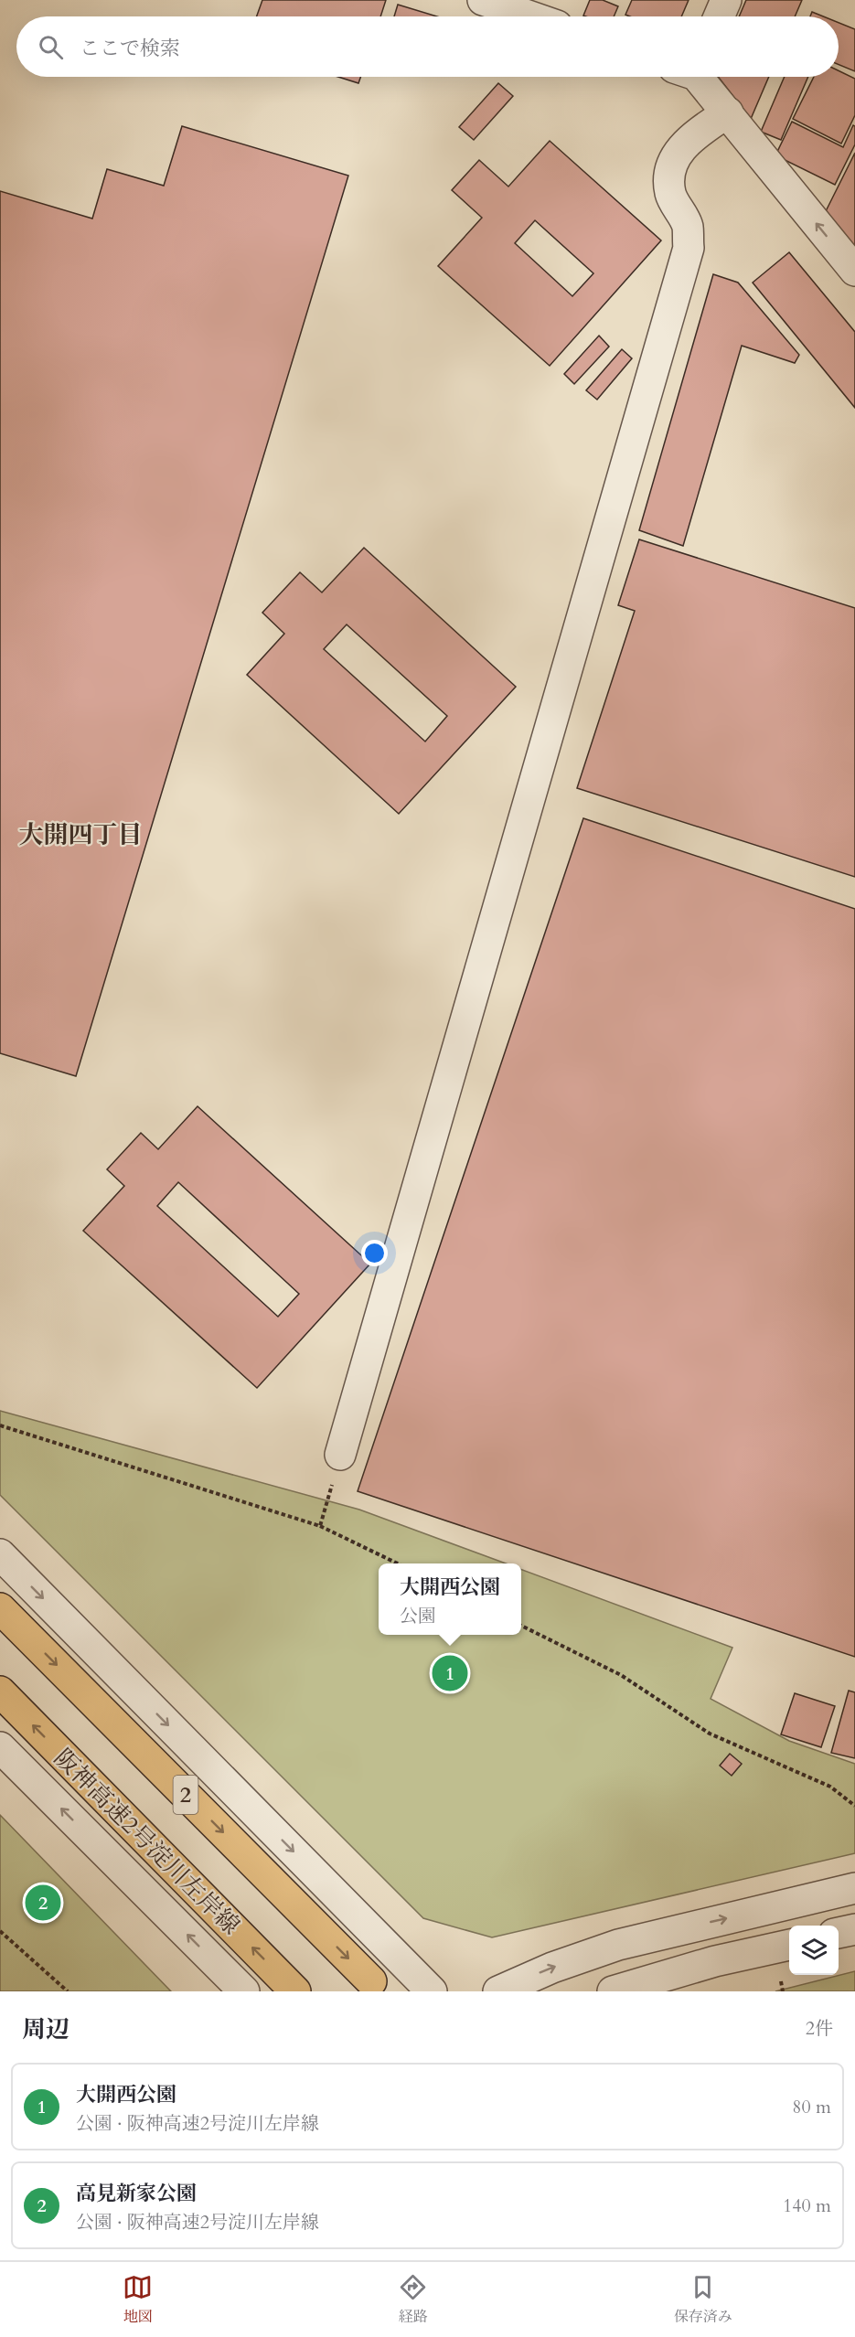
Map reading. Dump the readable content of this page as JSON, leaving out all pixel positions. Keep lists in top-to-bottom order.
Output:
{
  "streets": {
    "highway": ["2", "阪神高速2号淀川左岸線"]
  },
  "districts": ["大開四丁目"],
  "page": {
    "search": "ここで検索",
    "popup": ["大開西公園", "公園"],
    "pins": ["1", "2"],
    "heading": ["周辺", "2件"],
    "list": [
      {
        "mark": "1",
        "name": "大開西公園",
        "note": "公園 · 阪神高速2号淀川左岸線",
        "value": "80 m"
      },
      {
        "mark": "2",
        "name": "高見新家公園",
        "note": "公園 · 阪神高速2号淀川左岸線",
        "value": "140 m"
      }
    ],
    "nav": ["地図", "経路", "保存済み"]
  }
}
